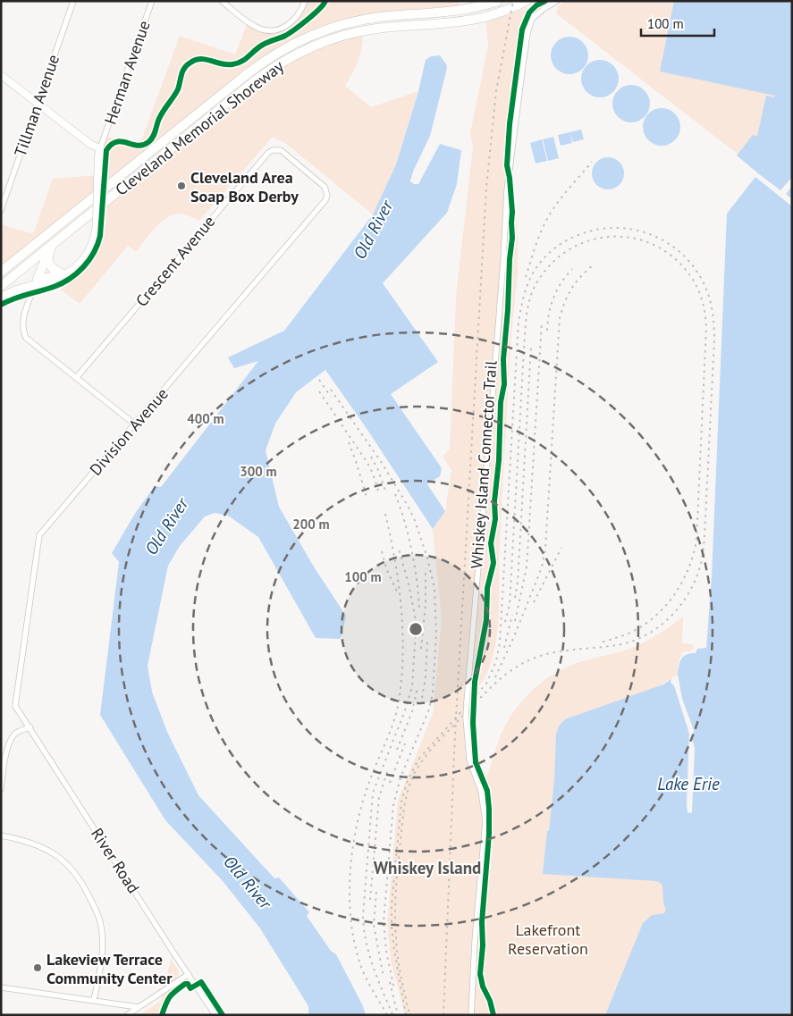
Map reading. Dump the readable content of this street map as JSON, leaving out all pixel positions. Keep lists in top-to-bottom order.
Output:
{
  "streets": {
    "highway": ["Cleveland Memorial Shoreway"],
    "street": [
      "Herman Avenue",
      "Tillman Avenue",
      "Crescent Avenue",
      "Division Avenue",
      "River Road"
    ],
    "cycle path": ["Whiskey Island Connector Trail"]
  },
  "crossings": [
    ["Crescent Avenue", "Division Avenue"],
    ["Division Avenue", "River Road"]
  ],
  "districts": ["Whiskey Island"],
  "water": ["Old River", "Lake Erie"],
  "parks": ["Lakefront Reservation"],
  "places": ["Cleveland Area Soap Box Derby", "Lakeview Terrace Community Center"],
  "scale_bar": "100 m",
  "rings": [
    "400 m",
    "300 m",
    "200 m",
    "100 m"
  ]
}
